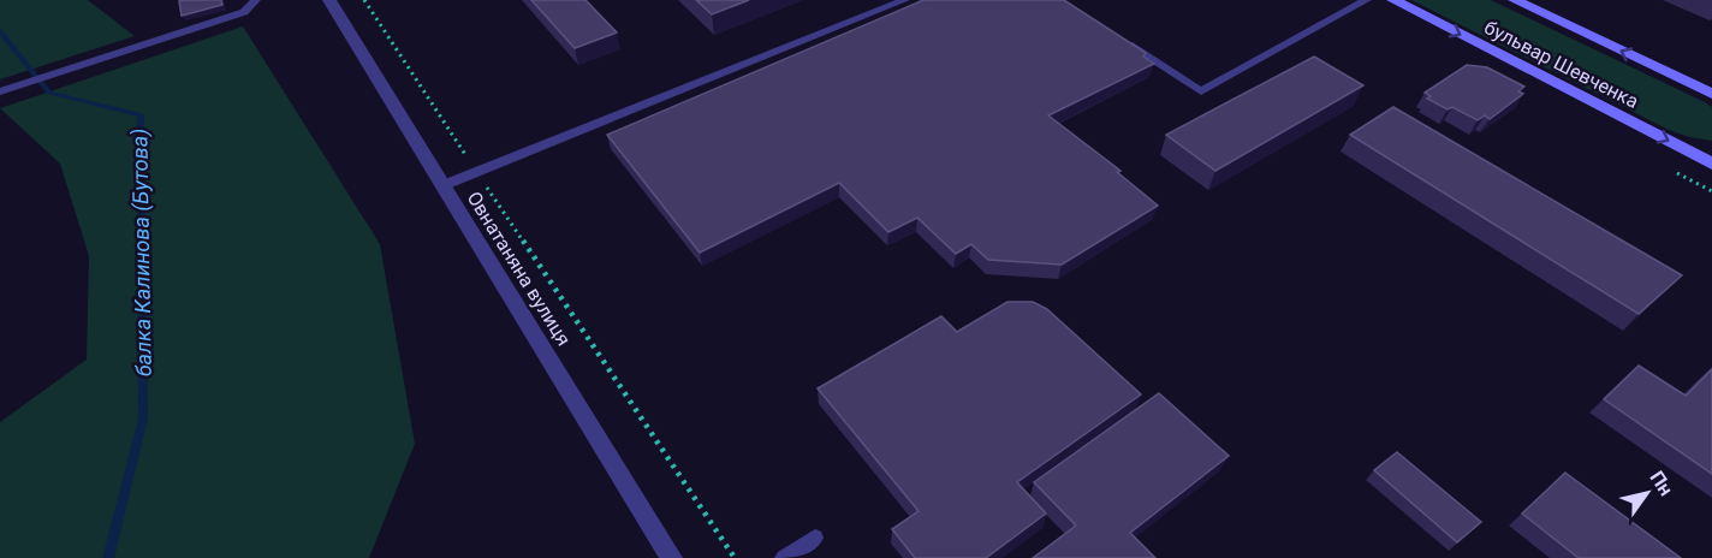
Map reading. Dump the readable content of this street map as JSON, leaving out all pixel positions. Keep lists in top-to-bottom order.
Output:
{
  "streets": {
    "main road": ["бульвар Шевченка"],
    "street": ["Овнатаняна вулиця"]
  },
  "water": ["балка Калинова (Бутова)"],
  "north": "top right"
}
